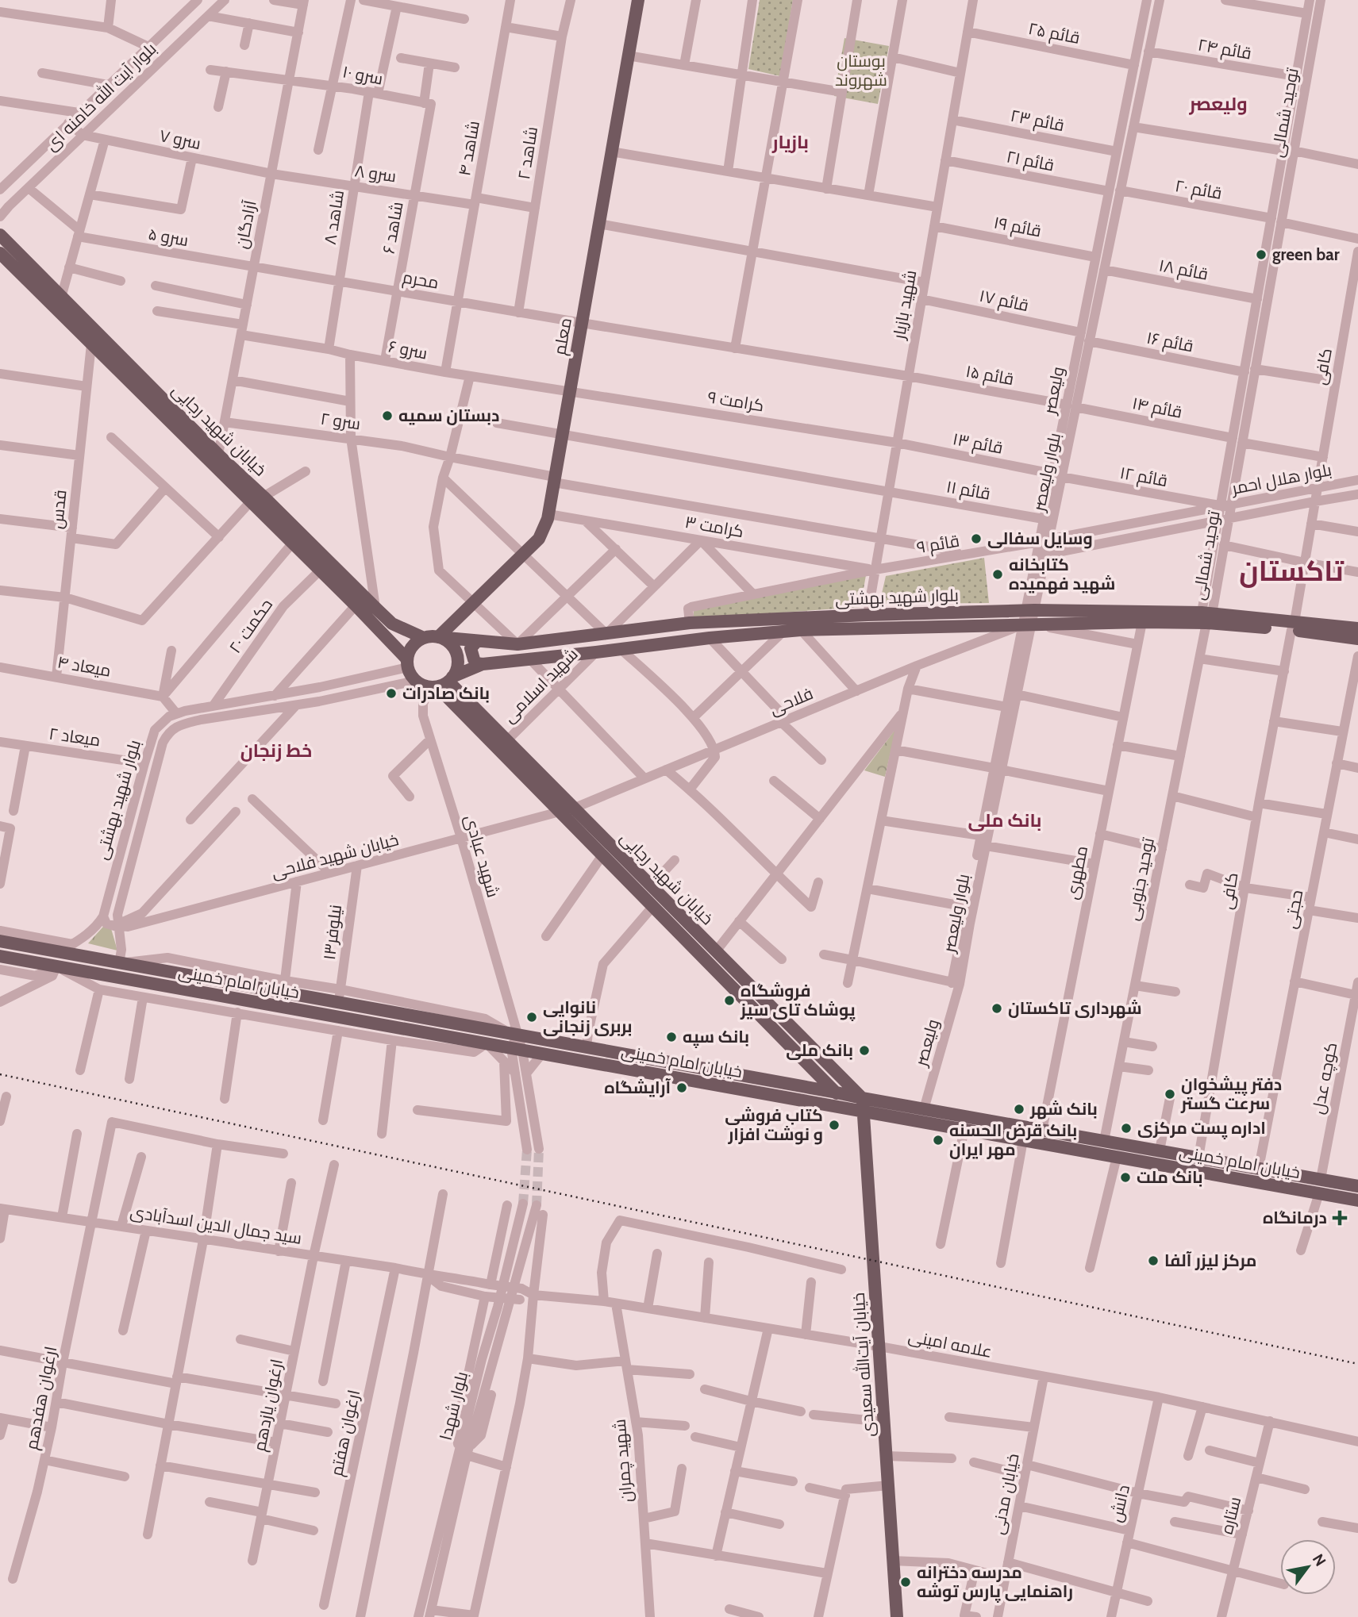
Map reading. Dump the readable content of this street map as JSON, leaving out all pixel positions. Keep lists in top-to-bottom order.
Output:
{
  "streets": {
    "main road": [
      "معلم",
      "خیابان شهید رجایی",
      "بلوار شهید بهشتی",
      "خیابان امام خمینی",
      "خیابان آیت‌الله سعیدی"
    ],
    "street": [
      "قائم ۲۵",
      "قائم ۲۴",
      "سرو ۱۰",
      "بلوار آیت الله خامنه ای",
      "توحید شمالی",
      "قائم ۲۳",
      "سرو ۷",
      "شاهد ۴",
      "شاهد ۲",
      "قائم ۲۱",
      "سرو ۸",
      "قائم ۲۰",
      "شاهد ۸",
      "آزادگان",
      "قائم ۱۹",
      "شاهد ۶",
      "سرو ۵",
      "قائم ۱۸",
      "محرم",
      "قائم ۱۷",
      "شهید بازیار",
      "قائم ۱۶",
      "سرو ۶",
      "کافی",
      "قائم ۱۵",
      "ولیعصر",
      "کرامت ۹",
      "قائم ۱۴",
      "سرو ۲",
      "قائم ۱۳",
      "بلوار ولیعصر",
      "قائم ۱۲",
      "بلوار هلال احمر",
      "قائم ۱۱",
      "قدس",
      "کرامت ۳",
      "قائم ۹",
      "حکمت ۲۰",
      "میعاد ۴",
      "شهید اسلامی",
      "فلاحی",
      "میعاد ۲",
      "خیابان شهید فلاحی",
      "شهید عبادی",
      "مطهری",
      "توحید جنوبی",
      "حجتی",
      "نیلوفر۱۳",
      "کوچه عدل",
      "سید جمال الدین اسدآبادی",
      "علامه امینی",
      "ارغوان هفدهم",
      "ارغوان یازدهم",
      "بلوار شهدا",
      "ارغوان هفتم",
      "شهید چمران",
      "خیابان مدنی",
      "دانش",
      "ستاره"
    ]
  },
  "crossings": [
    ["قائم ۲۵", "شهید بازیار"],
    ["قائم ۲۵", "ولیعصر"],
    ["قائم ۲۴", "توحید شمالی"],
    ["سرو ۱۰", "شاهد ۸"],
    ["سرو ۱۰", "آزادگان"],
    ["سرو ۱۰", "شاهد ۶"],
    ["بلوار آیت الله خامنه ای", "سرو ۷"],
    ["توحید شمالی", "قائم ۲۰"],
    ["توحید شمالی", "قائم ۱۸"],
    ["توحید شمالی", "قائم ۱۶"],
    ["توحید شمالی", "قائم ۱۴"],
    ["توحید شمالی", "قائم ۱۲"],
    ["توحید شمالی", "بلوار هلال احمر"],
    ["توحید شمالی", "بلوار شهید بهشتی"],
    ["توحید شمالی", "توحید جنوبی"],
    ["قائم ۲۳", "شهید بازیار"],
    ["قائم ۲۳", "ولیعصر"],
    ["سرو ۷", "سرو ۸"],
    ["سرو ۷", "آزادگان"],
    ["شاهد ۴", "سرو ۸"],
    ["شاهد ۴", "محرم"],
    ["شاهد ۴", "سرو ۶"],
    ["شاهد ۲", "سرو ۸"],
    ["شاهد ۲", "محرم"],
    ["قائم ۲۱", "شهید بازیار"],
    ["قائم ۲۱", "ولیعصر"],
    ["سرو ۸", "شاهد ۸"],
    ["سرو ۸", "آزادگان"],
    ["سرو ۸", "شاهد ۶"],
    ["شاهد ۸", "محرم"],
    ["شاهد ۸", "سرو ۶"],
    ["آزادگان", "سرو ۵"],
    ["آزادگان", "محرم"],
    ["آزادگان", "سرو ۶"],
    ["آزادگان", "سرو ۲"],
    ["آزادگان", "خیابان شهید رجایی"],
    ["قائم ۱۹", "شهید بازیار"],
    ["قائم ۱۹", "ولیعصر"],
    ["شاهد ۶", "محرم"],
    ["شاهد ۶", "سرو ۶"],
    ["سرو ۵", "محرم"],
    ["محرم", "معلم"],
    ["محرم", "قائم ۱۵"],
    ["قائم ۱۷", "شهید بازیار"],
    ["قائم ۱۷", "ولیعصر"],
    ["شهید بازیار", "قائم ۱۵"],
    ["شهید بازیار", "کرامت ۹"],
    ["شهید بازیار", "سرو ۲"],
    ["شهید بازیار", "قائم ۱۳"],
    ["شهید بازیار", "قائم ۱۱"],
    ["شهید بازیار", "کرامت ۳"],
    ["شهید بازیار", "قائم ۹"],
    ["شهید بازیار", "بلوار شهید بهشتی"],
    ["معلم", "سرو ۶"],
    ["معلم", "کرامت ۹"],
    ["معلم", "سرو ۲"],
    ["معلم", "خیابان شهید رجایی"],
    ["معلم", "قائم ۱۱"],
    ["معلم", "کرامت ۳"],
    ["معلم", "بلوار شهید بهشتی"],
    ["معلم", "شهید عبادی"],
    ["سرو ۶", "کرامت ۹"],
    ["کافی", "قائم ۱۴"],
    ["کافی", "بلوار هلال احمر"],
    ["کافی", "بلوار شهید بهشتی"],
    ["کافی", "خیابان امام خمینی"],
    ["قائم ۱۵", "ولیعصر"],
    ["قائم ۱۵", "قائم ۱۴"],
    ["ولیعصر", "قائم ۱۴"],
    ["ولیعصر", "قائم ۱۳"],
    ["ولیعصر", "بلوار ولیعصر"],
    ["ولیعصر", "قائم ۱۲"],
    ["ولیعصر", "بلوار هلال احمر"],
    ["ولیعصر", "قائم ۱۱"],
    ["ولیعصر", "قائم ۹"],
    ["ولیعصر", "بلوار شهید بهشتی"],
    ["ولیعصر", "فلاحی"],
    ["ولیعصر", "خیابان امام خمینی"],
    ["کرامت ۹", "قائم ۱۳"],
    ["خیابان شهید رجایی", "قدس"],
    ["خیابان شهید رجایی", "بلوار شهید بهشتی"],
    ["خیابان شهید رجایی", "حکمت ۲۰"],
    ["خیابان شهید رجایی", "شهید اسلامی"],
    ["خیابان شهید رجایی", "فلاحی"],
    ["خیابان شهید رجایی", "خیابان شهید فلاحی"],
    ["خیابان شهید رجایی", "شهید عبادی"],
    ["خیابان شهید رجایی", "خیابان امام خمینی"],
    ["خیابان شهید رجایی", "خیابان آیت‌الله سعیدی"],
    ["قائم ۱۳", "بلوار ولیعصر"],
    ["قائم ۱۳", "قائم ۱۲"],
    ["بلوار ولیعصر", "قائم ۱۲"],
    ["بلوار ولیعصر", "بلوار هلال احمر"],
    ["بلوار ولیعصر", "قائم ۹"],
    ["بلوار ولیعصر", "بلوار شهید بهشتی"],
    ["بلوار ولیعصر", "فلاحی"],
    ["قائم ۱۲", "بلوار هلال احمر"],
    ["بلوار هلال احمر", "قائم ۹"],
    ["قدس", "میعاد ۴"],
    ["کرامت ۳", "قائم ۹"],
    ["قائم ۹", "بلوار شهید بهشتی"],
    ["بلوار شهید بهشتی", "حکمت ۲۰"],
    ["بلوار شهید بهشتی", "شهید اسلامی"],
    ["بلوار شهید بهشتی", "فلاحی"],
    ["بلوار شهید بهشتی", "میعاد ۲"],
    ["بلوار شهید بهشتی", "خیابان شهید فلاحی"],
    ["بلوار شهید بهشتی", "شهید عبادی"],
    ["بلوار شهید بهشتی", "مطهری"],
    ["بلوار شهید بهشتی", "توحید جنوبی"],
    ["بلوار شهید بهشتی", "خیابان امام خمینی"],
    ["خیابان شهید فلاحی", "شهید عبادی"],
    ["خیابان شهید فلاحی", "نیلوفر۱۳"],
    ["شهید عبادی", "خیابان امام خمینی"],
    ["مطهری", "خیابان امام خمینی"],
    ["توحید جنوبی", "خیابان امام خمینی"],
    ["حجتی", "خیابان امام خمینی"],
    ["نیلوفر۱۳", "خیابان امام خمینی"],
    ["خیابان امام خمینی", "کوچه عدل"],
    ["خیابان امام خمینی", "خیابان آیت‌الله سعیدی"],
    ["سید جمال الدین اسدآبادی", "علامه امینی"],
    ["سید جمال الدین اسدآبادی", "ارغوان هفدهم"],
    ["سید جمال الدین اسدآبادی", "ارغوان یازدهم"],
    ["سید جمال الدین اسدآبادی", "ارغوان هفتم"],
    ["علامه امینی", "خیابان آیت‌الله سعیدی"],
    ["علامه امینی", "شهید چمران"],
    ["علامه امینی", "خیابان مدنی"],
    ["علامه امینی", "دانش"],
    ["علامه امینی", "ستاره"]
  ],
  "districts": [
    "ولیعصر",
    "بازیار",
    "تاکستان",
    "خط زنجان",
    "بانک ملی"
  ],
  "parks": ["بوستان شهروند"],
  "places": {
    "other": [
      "green bar",
      "دبستان سمیه",
      "وسایل سفالی",
      "کتابخانه شهید فهمیده",
      "بانک صادرات",
      "فروشگاه پوشاک تای سیز",
      "شهرداری تاکستان",
      "نانوایی بربری زنجانی",
      "بانک سپه",
      "بانک ملی",
      "آرایشگاه",
      "دفتر پیشخوان سرعت گستر",
      "بانک شهر",
      "کتاب فروشی و نوشت افزار",
      "اداره پست مرکزی",
      "بانک قرض الحسنه مهر ایران",
      "بانک ملت",
      "مرکز لیزر آلفا",
      "مدرسه دخترانه راهنمایی پارس توشه"
    ],
    "health": ["درمانگاه"]
  },
  "north": "top right"
}
